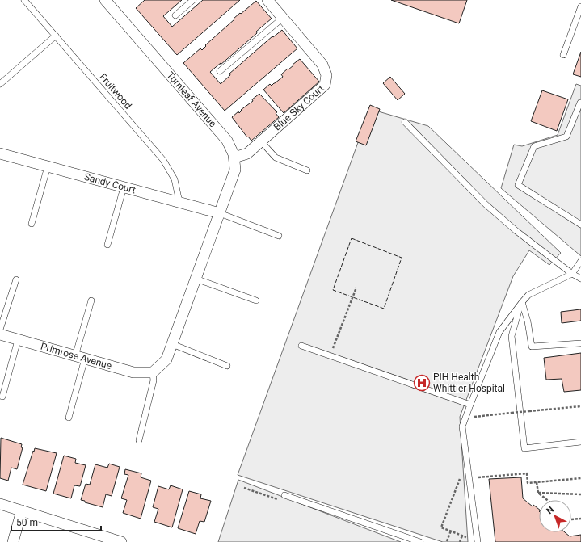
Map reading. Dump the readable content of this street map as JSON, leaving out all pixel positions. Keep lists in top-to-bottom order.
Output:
{
  "streets": {
    "street": [
      "Turnleaf Avenue",
      "Blue Sky Court",
      "Sandy Court",
      "Primrose Avenue"
    ],
    "lane": ["Fruitwood"]
  },
  "crossings": [
    ["Fruitwood", "Sandy Court"],
    ["Turnleaf Avenue", "Blue Sky Court"],
    ["Turnleaf Avenue", "Sandy Court"],
    ["Turnleaf Avenue", "Primrose Avenue"]
  ],
  "places": {
    "hospital": ["PIH Health Whittier Hospital"]
  },
  "scale_bar": "50 m",
  "north": "top left"
}
